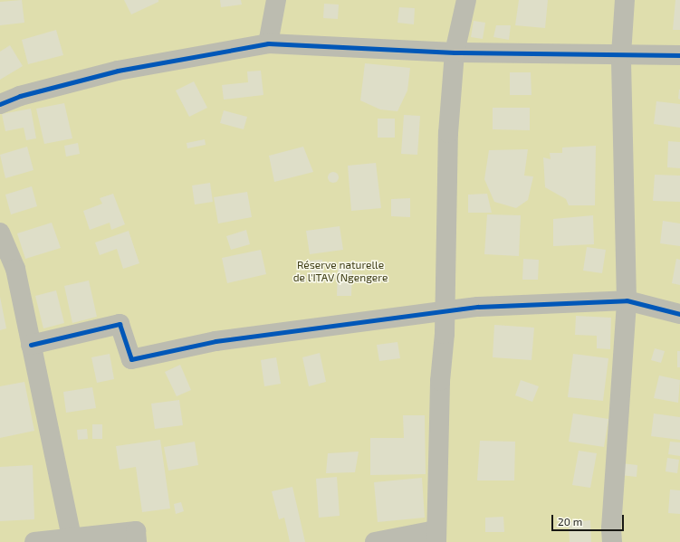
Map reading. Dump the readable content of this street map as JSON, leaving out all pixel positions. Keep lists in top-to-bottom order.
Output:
{
  "parks": ["Réserve naturelle de l'ITAV (Ngengere"],
  "scale_bar": "20 m"
}
